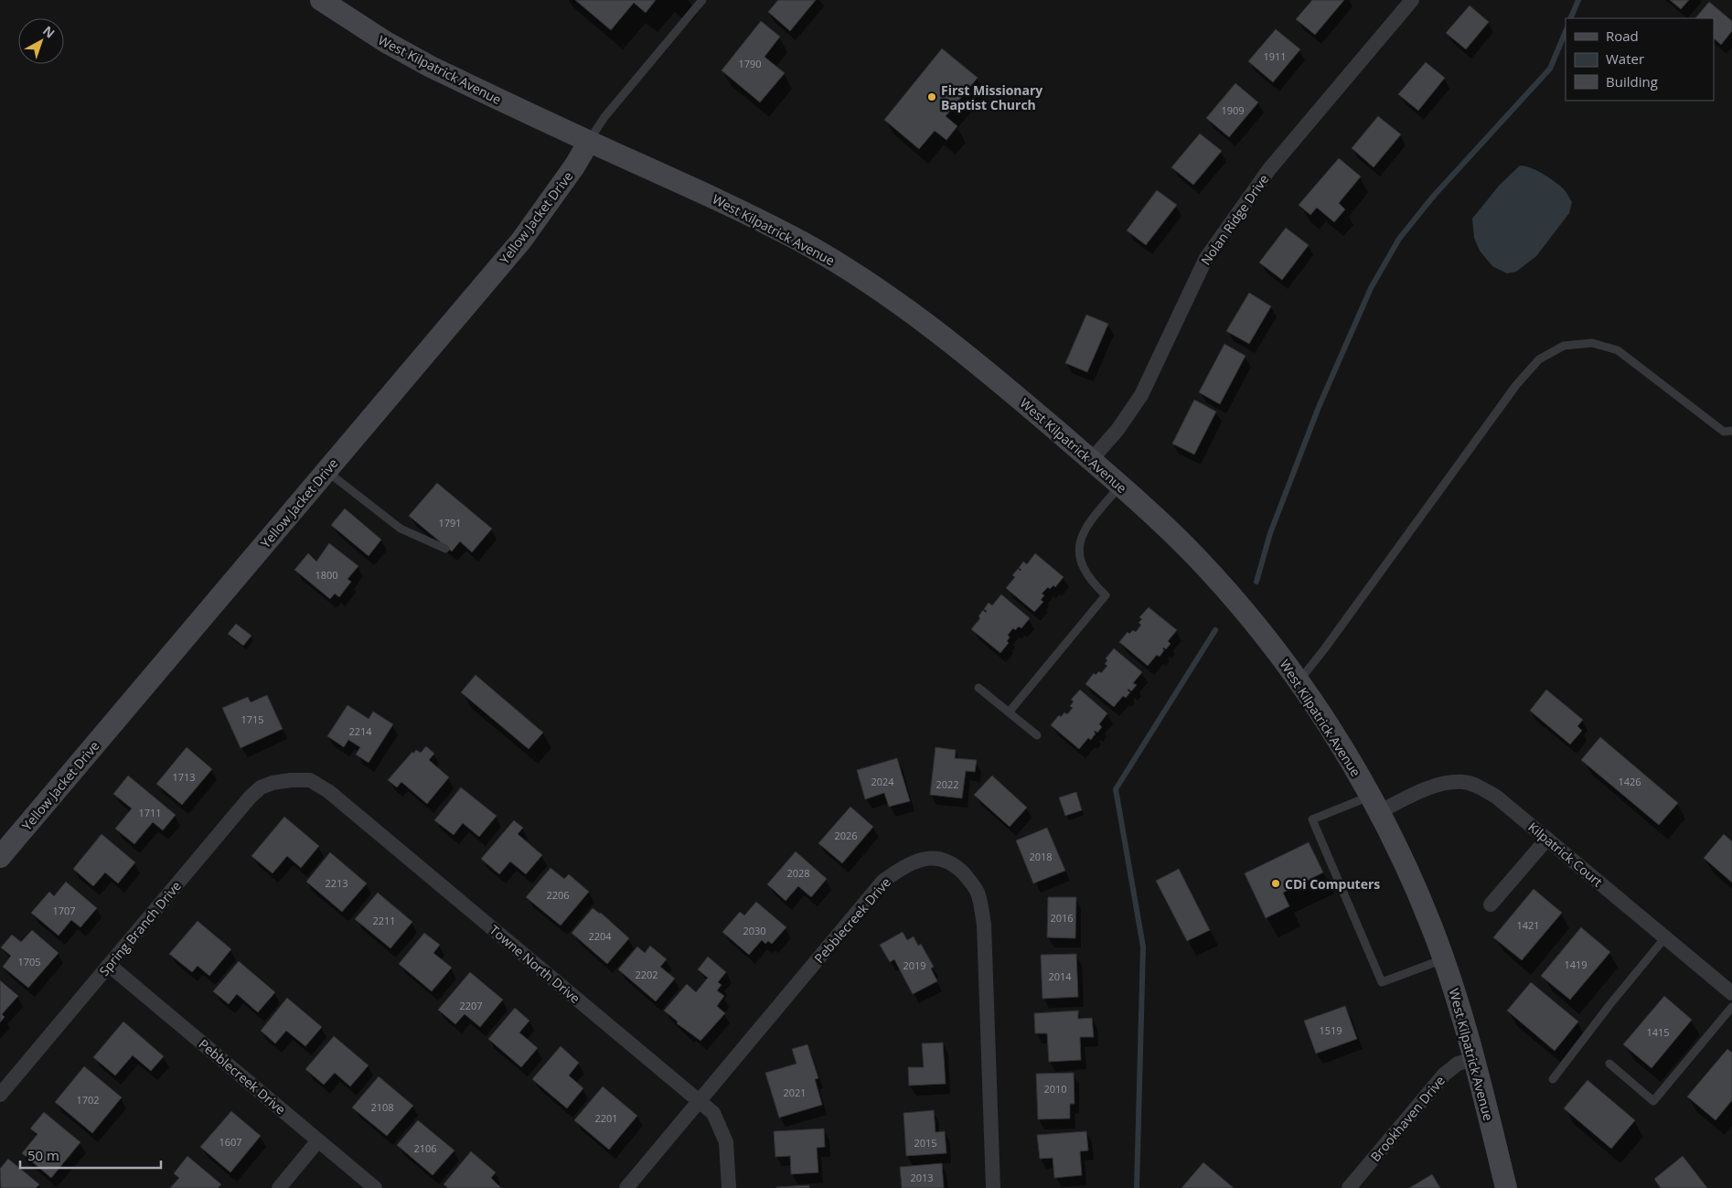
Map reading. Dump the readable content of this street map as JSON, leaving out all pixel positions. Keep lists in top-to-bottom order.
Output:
{
  "streets": {
    "main road": ["West Kilpatrick Avenue", "Yellow Jacket Drive"],
    "street": [
      "Nolan Ridge Drive",
      "Kilpatrick Court",
      "Pebblecreek Drive",
      "Spring Branch Drive",
      "Towne North Drive",
      "Brookhaven Drive"
    ]
  },
  "crossings": [
    ["West Kilpatrick Avenue", "Yellow Jacket Drive"],
    ["West Kilpatrick Avenue", "Nolan Ridge Drive"],
    ["West Kilpatrick Avenue", "Kilpatrick Court"],
    ["West Kilpatrick Avenue", "Brookhaven Drive"],
    ["Pebblecreek Drive", "Spring Branch Drive"],
    ["Pebblecreek Drive", "Towne North Drive"],
    ["Spring Branch Drive", "Towne North Drive"]
  ],
  "places": ["First Missionary Baptist Church", "CDi Computers"],
  "house_numbers": [
    "1911",
    "1790",
    "1909",
    "1791",
    "1800",
    "1715",
    "2214",
    "1713",
    "2024",
    "1426",
    "2022",
    "1711",
    "2026",
    "2018",
    "2028",
    "2213",
    "2206",
    "1707",
    "2016",
    "2211",
    "1421",
    "2030",
    "2204",
    "1705",
    "1419",
    "2019",
    "2202",
    "2014",
    "2207",
    "1519",
    "1415",
    "2010",
    "2021",
    "1702",
    "2108",
    "2201",
    "1607",
    "2015",
    "2106",
    "2013"
  ],
  "legend": ["Road", "Water", "Building"],
  "scale_bar": "50 m",
  "north": "top right"
}
